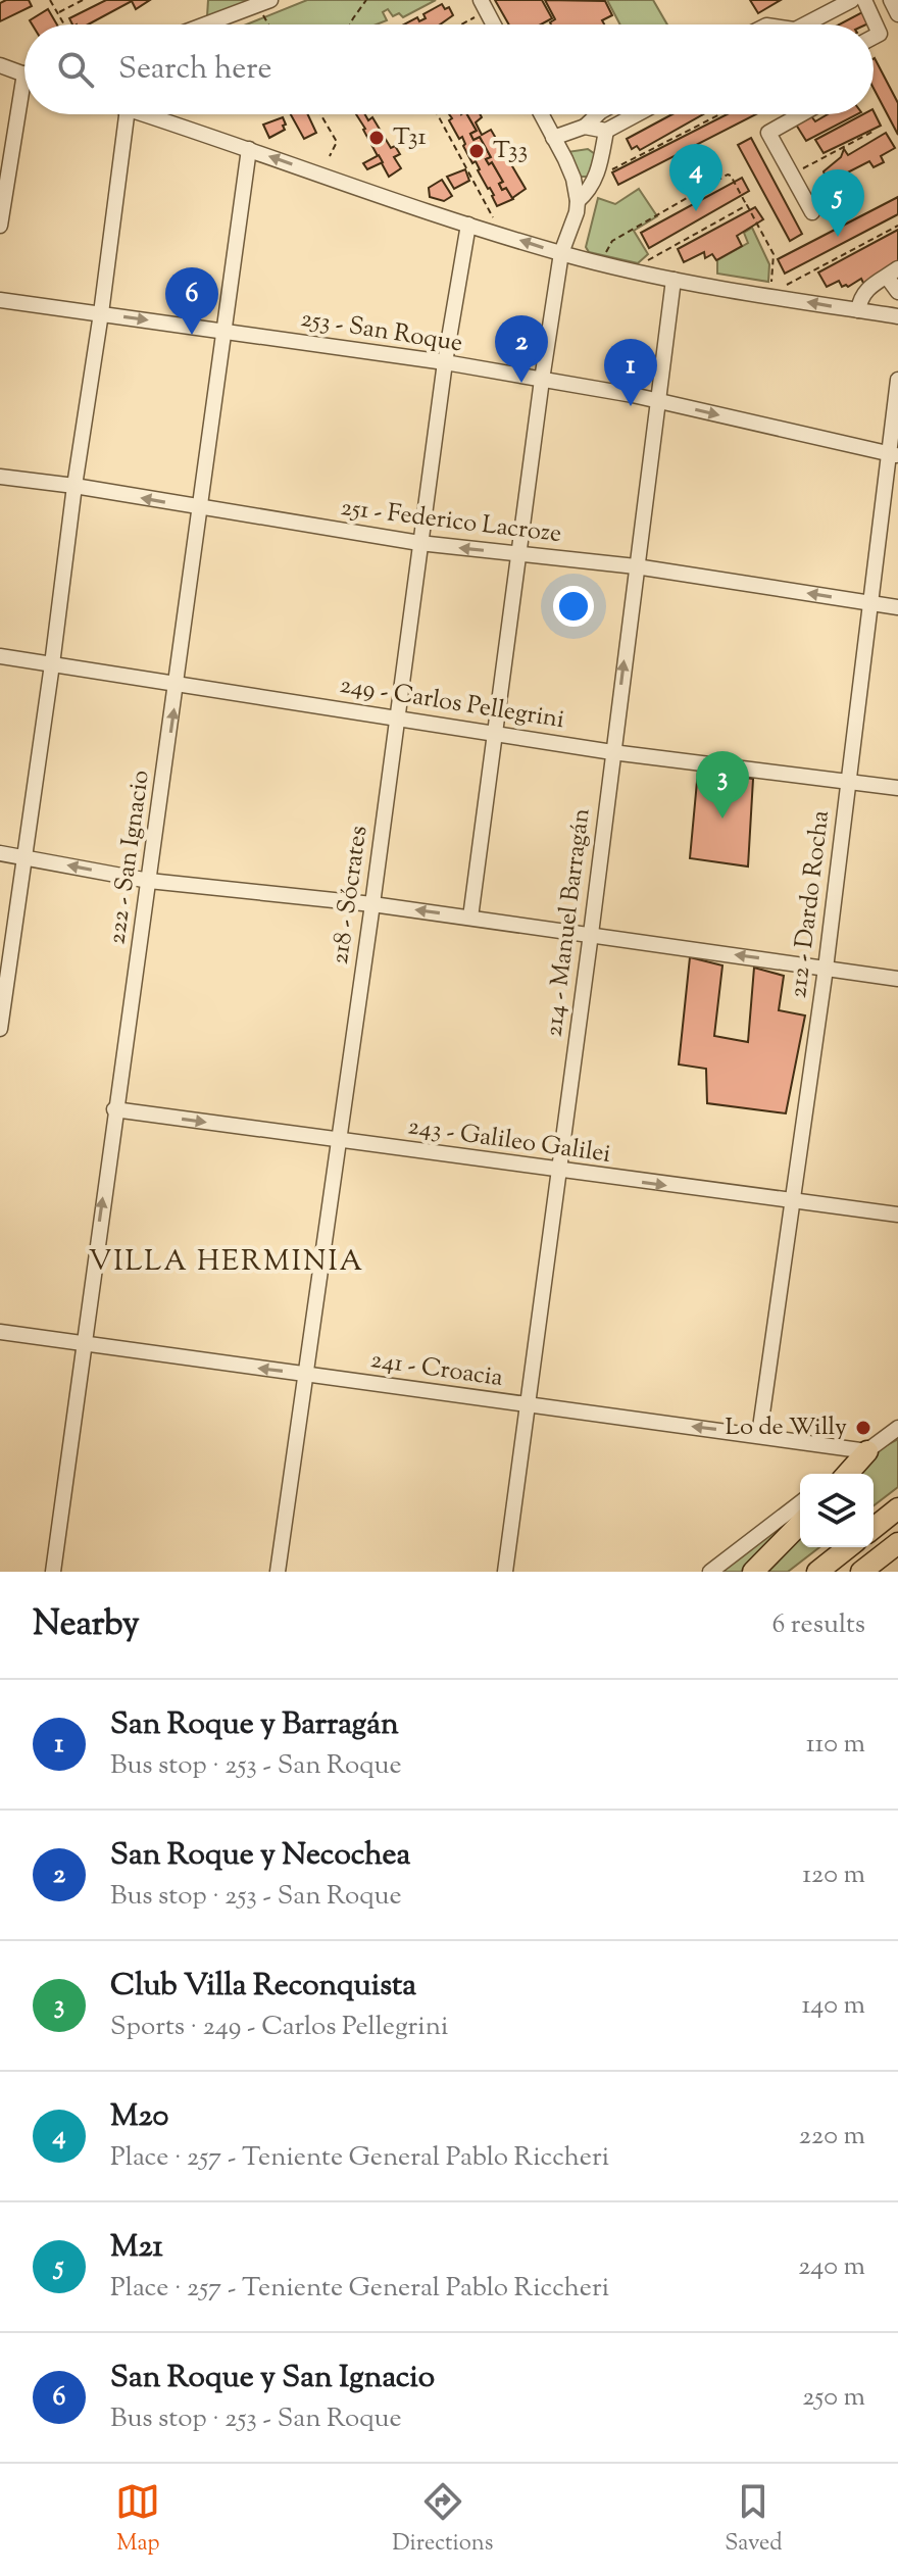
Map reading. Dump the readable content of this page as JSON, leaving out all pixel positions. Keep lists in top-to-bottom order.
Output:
{
  "streets": {
    "street": [
      "253 - San Roque",
      "251 - Federico Lacroze",
      "249 - Carlos Pellegrini",
      "222 - San Ignacio",
      "218 - Sócrates",
      "212 - Dardo Rocha",
      "214 - Manuel Barragán",
      "243 - Galileo Galilei",
      "241 - Croacia"
    ]
  },
  "crossings": [
    ["253 - San Roque", "222 - San Ignacio"],
    ["253 - San Roque", "218 - Sócrates"],
    ["253 - San Roque", "212 - Dardo Rocha"],
    ["253 - San Roque", "214 - Manuel Barragán"],
    ["251 - Federico Lacroze", "222 - San Ignacio"],
    ["251 - Federico Lacroze", "218 - Sócrates"],
    ["251 - Federico Lacroze", "212 - Dardo Rocha"],
    ["251 - Federico Lacroze", "214 - Manuel Barragán"],
    ["249 - Carlos Pellegrini", "222 - San Ignacio"],
    ["249 - Carlos Pellegrini", "218 - Sócrates"],
    ["249 - Carlos Pellegrini", "212 - Dardo Rocha"],
    ["249 - Carlos Pellegrini", "214 - Manuel Barragán"],
    ["222 - San Ignacio", "243 - Galileo Galilei"],
    ["222 - San Ignacio", "241 - Croacia"],
    ["218 - Sócrates", "243 - Galileo Galilei"],
    ["218 - Sócrates", "241 - Croacia"],
    ["212 - Dardo Rocha", "243 - Galileo Galilei"],
    ["212 - Dardo Rocha", "241 - Croacia"],
    ["214 - Manuel Barragán", "243 - Galileo Galilei"],
    ["214 - Manuel Barragán", "241 - Croacia"]
  ],
  "one_way": [
    "253 - San Roque",
    "251 - Federico Lacroze",
    "243 - Galileo Galilei",
    "241 - Croacia"
  ],
  "districts": ["VILLA HERMINIA"],
  "places": ["T31", "T33", "Lo de Willy"],
  "page": {
    "search": "Search here",
    "pins": [
      "4",
      "5",
      "6",
      "2",
      "1",
      "3"
    ],
    "heading": ["Nearby", "6 results"],
    "list": [
      {
        "mark": "1",
        "name": "San Roque y Barragán",
        "note": "Bus stop · 253 - San Roque",
        "value": "110 m"
      },
      {
        "mark": "2",
        "name": "San Roque y Necochea",
        "note": "Bus stop · 253 - San Roque",
        "value": "120 m"
      },
      {
        "mark": "3",
        "name": "Club Villa Reconquista",
        "note": "Sports · 249 - Carlos Pellegrini",
        "value": "140 m"
      },
      {
        "mark": "4",
        "name": "M20",
        "note": "Place · 257 - Teniente General Pablo Riccheri",
        "value": "220 m"
      },
      {
        "mark": "5",
        "name": "M21",
        "note": "Place · 257 - Teniente General Pablo Riccheri",
        "value": "240 m"
      },
      {
        "mark": "6",
        "name": "San Roque y San Ignacio",
        "note": "Bus stop · 253 - San Roque",
        "value": "250 m"
      }
    ],
    "nav": ["Map", "Directions", "Saved"]
  }
}
